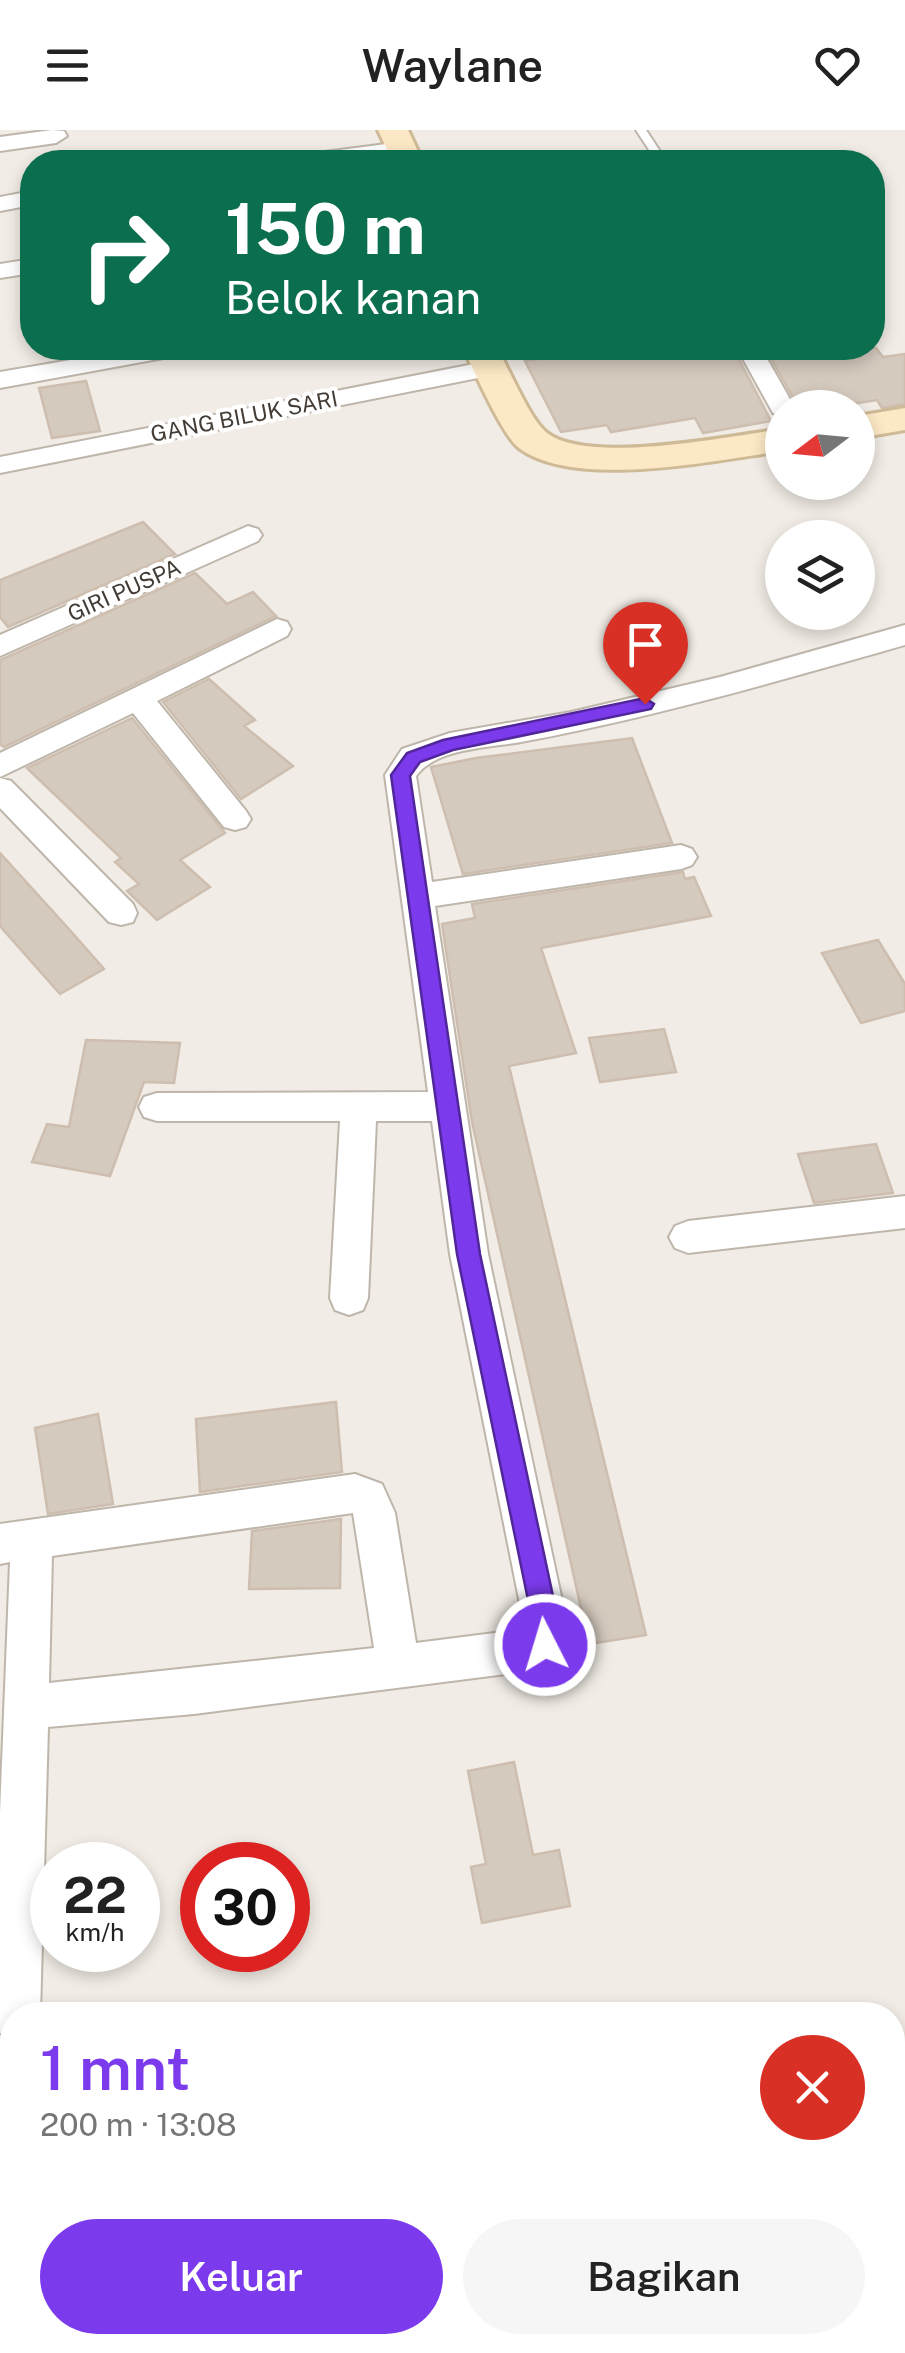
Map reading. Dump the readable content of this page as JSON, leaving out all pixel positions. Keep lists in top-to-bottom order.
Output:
{
  "streets": {
    "street": ["GANG BILUK SARI", "GIRI PUSPA"]
  },
  "north": "left",
  "page": {
    "header": "Waylane",
    "turn": ["150 m", "Belok kanan"],
    "speed": "22 km/h",
    "limit": "30",
    "heading": ["1 mnt", "200 m · 13:08"],
    "buttons": ["Keluar", "Bagikan"]
  }
}
